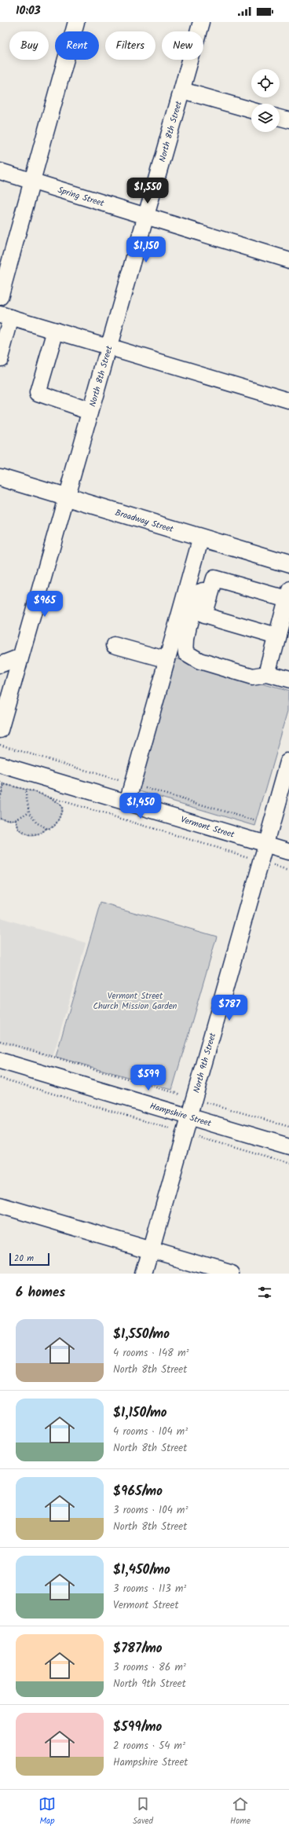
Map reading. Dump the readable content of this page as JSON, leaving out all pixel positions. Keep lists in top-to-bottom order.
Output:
{
  "streets": {
    "main road": ["Broadway Street"],
    "street": [
      "North 8th Street",
      "Spring Street",
      "Vermont Street",
      "North 9th Street",
      "Hampshire Street"
    ]
  },
  "crossings": [
    ["North 8th Street", "Spring Street"],
    ["North 8th Street", "Broadway Street"],
    ["Vermont Street", "North 9th Street"],
    ["North 9th Street", "Hampshire Street"]
  ],
  "parks": ["Vermont Street Church Mission Garden"],
  "scale_bar": "20 m",
  "page": {
    "status": "10:03",
    "chip": [
      "Buy",
      "Rent",
      "Filters",
      "New"
    ],
    "price": [
      "$1,550",
      "$1,150",
      "$965",
      "$1,450",
      "$787",
      "$599"
    ],
    "scale": "20 m",
    "heading": "6 homes",
    "list": [
      {
        "name": "$1,550/mo",
        "note": "4 rooms · 148 m² · North 8th Street"
      },
      {
        "name": "$1,150/mo",
        "note": "4 rooms · 104 m² · North 8th Street"
      },
      {
        "name": "$965/mo",
        "note": "3 rooms · 104 m² · North 8th Street"
      },
      {
        "name": "$1,450/mo",
        "note": "3 rooms · 113 m² · Vermont Street"
      },
      {
        "name": "$787/mo",
        "note": "3 rooms · 86 m² · North 9th Street"
      },
      {
        "name": "$599/mo",
        "note": "2 rooms · 54 m² · Hampshire Street"
      }
    ],
    "tabs": ["Map", "Saved", "Home"]
  }
}
